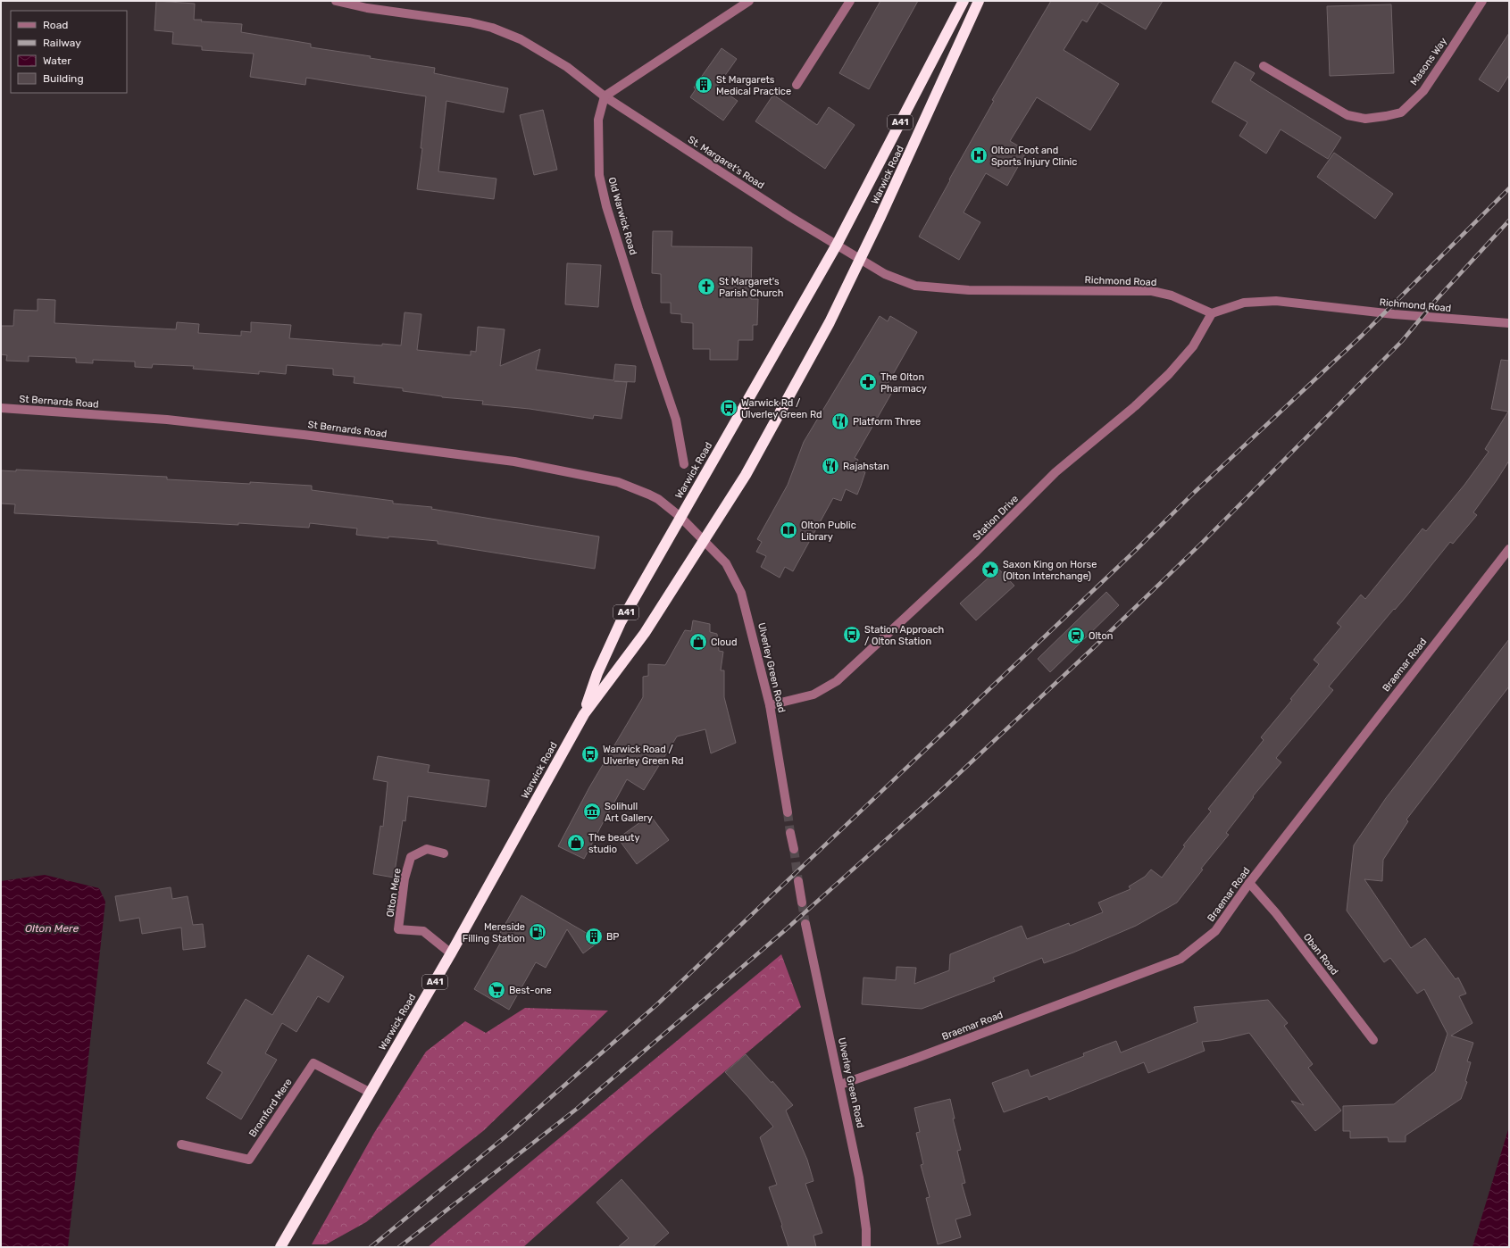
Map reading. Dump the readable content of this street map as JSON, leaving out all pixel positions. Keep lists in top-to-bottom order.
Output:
{
  "streets": {
    "highway": ["A41", "Warwick Road"],
    "street": [
      "Masons Way",
      "St. Margaret's Road",
      "Old Warwick Road",
      "Richmond Road",
      "St Bernards Road",
      "Station Drive",
      "Braemar Road",
      "Ulverley Green Road",
      "Olton Mere",
      "Oban Road",
      "Bromford Mere"
    ]
  },
  "crossings": [
    ["St. Margaret's Road", "Warwick Road"],
    ["St. Margaret's Road", "Old Warwick Road"],
    ["Warwick Road", "Richmond Road"],
    ["Warwick Road", "St Bernards Road"],
    ["Warwick Road", "Ulverley Green Road"],
    ["Warwick Road", "Olton Mere"],
    ["Warwick Road", "Bromford Mere"],
    ["Richmond Road", "Station Drive"],
    ["St Bernards Road", "Ulverley Green Road"],
    ["Station Drive", "Ulverley Green Road"],
    ["Braemar Road", "Ulverley Green Road"],
    ["Braemar Road", "Oban Road"]
  ],
  "water": ["Olton Mere"],
  "places": {
    "building": ["St Margarets Medical Practice", "BP"],
    "hospital": ["Olton Foot and Sports Injury Clinic"],
    "church": ["St Margaret's Parish Church"],
    "pharmacy": ["The Olton Pharmacy"],
    "bus stop": ["Warwick Rd / Ulverley Green Rd", "Station Approach / Olton Station", "Warwick Road / Ulverley Green Rd"],
    "restaurant": ["Platform Three", "Rajahstan"],
    "library": ["Olton Public Library"],
    "place": ["Saxon King on Horse (Olton Interchange)"],
    "station": ["Olton"],
    "shop": ["Cloud", "The beauty studio"],
    "museum": ["Solihull Art Gallery"],
    "fuel station": ["Mereside Filling Station"],
    "supermarket": ["Best-one"]
  },
  "legend": [
    "Road",
    "Railway",
    "Water",
    "Building"
  ]
}
